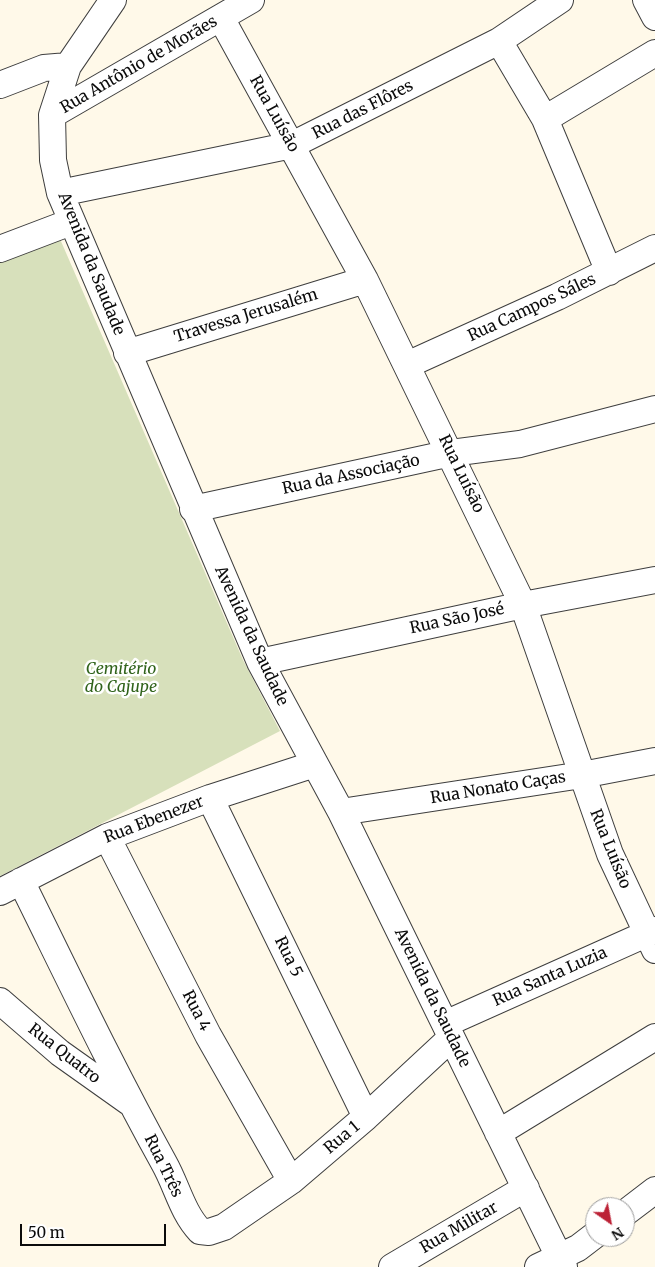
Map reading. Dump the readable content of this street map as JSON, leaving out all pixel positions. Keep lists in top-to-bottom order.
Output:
{
  "streets": {
    "street": [
      "Rua Antônio de Morães",
      "Rua das Flôres",
      "Rua Luísão",
      "Avenida da Saudade",
      "Rua Campos Sáles",
      "Travessa Jerusalém",
      "Rua da Associação",
      "Rua São José",
      "Rua Nonato Caças",
      "Rua Ebenezer",
      "Rua 5",
      "Rua Santa Luzia",
      "Rua 4",
      "Rua Quatro",
      "Rua 1",
      "Rua Três",
      "Rua Militar"
    ]
  },
  "crossings": [
    ["Rua Antônio de Morães", "Rua Luísão"],
    ["Rua Antônio de Morães", "Avenida da Saudade"],
    ["Rua das Flôres", "Rua Luísão"],
    ["Rua das Flôres", "Avenida da Saudade"],
    ["Rua Luísão", "Rua Campos Sáles"],
    ["Rua Luísão", "Travessa Jerusalém"],
    ["Rua Luísão", "Rua da Associação"],
    ["Rua Luísão", "Rua São José"],
    ["Rua Luísão", "Rua Nonato Caças"],
    ["Rua Luísão", "Rua Santa Luzia"],
    ["Avenida da Saudade", "Travessa Jerusalém"],
    ["Avenida da Saudade", "Rua da Associação"],
    ["Avenida da Saudade", "Rua São José"],
    ["Avenida da Saudade", "Rua Nonato Caças"],
    ["Avenida da Saudade", "Rua Ebenezer"],
    ["Avenida da Saudade", "Rua Santa Luzia"],
    ["Avenida da Saudade", "Rua 1"],
    ["Avenida da Saudade", "Rua Militar"],
    ["Rua Ebenezer", "Rua 5"],
    ["Rua Ebenezer", "Rua 4"],
    ["Rua 5", "Rua 1"],
    ["Rua Santa Luzia", "Rua 1"],
    ["Rua 4", "Rua 1"],
    ["Rua Quatro", "Rua Três"],
    ["Rua 1", "Rua Três"]
  ],
  "parks": ["Cemitério do Cajupe"],
  "scale_bar": "50 m",
  "north": "bottom right"
}
